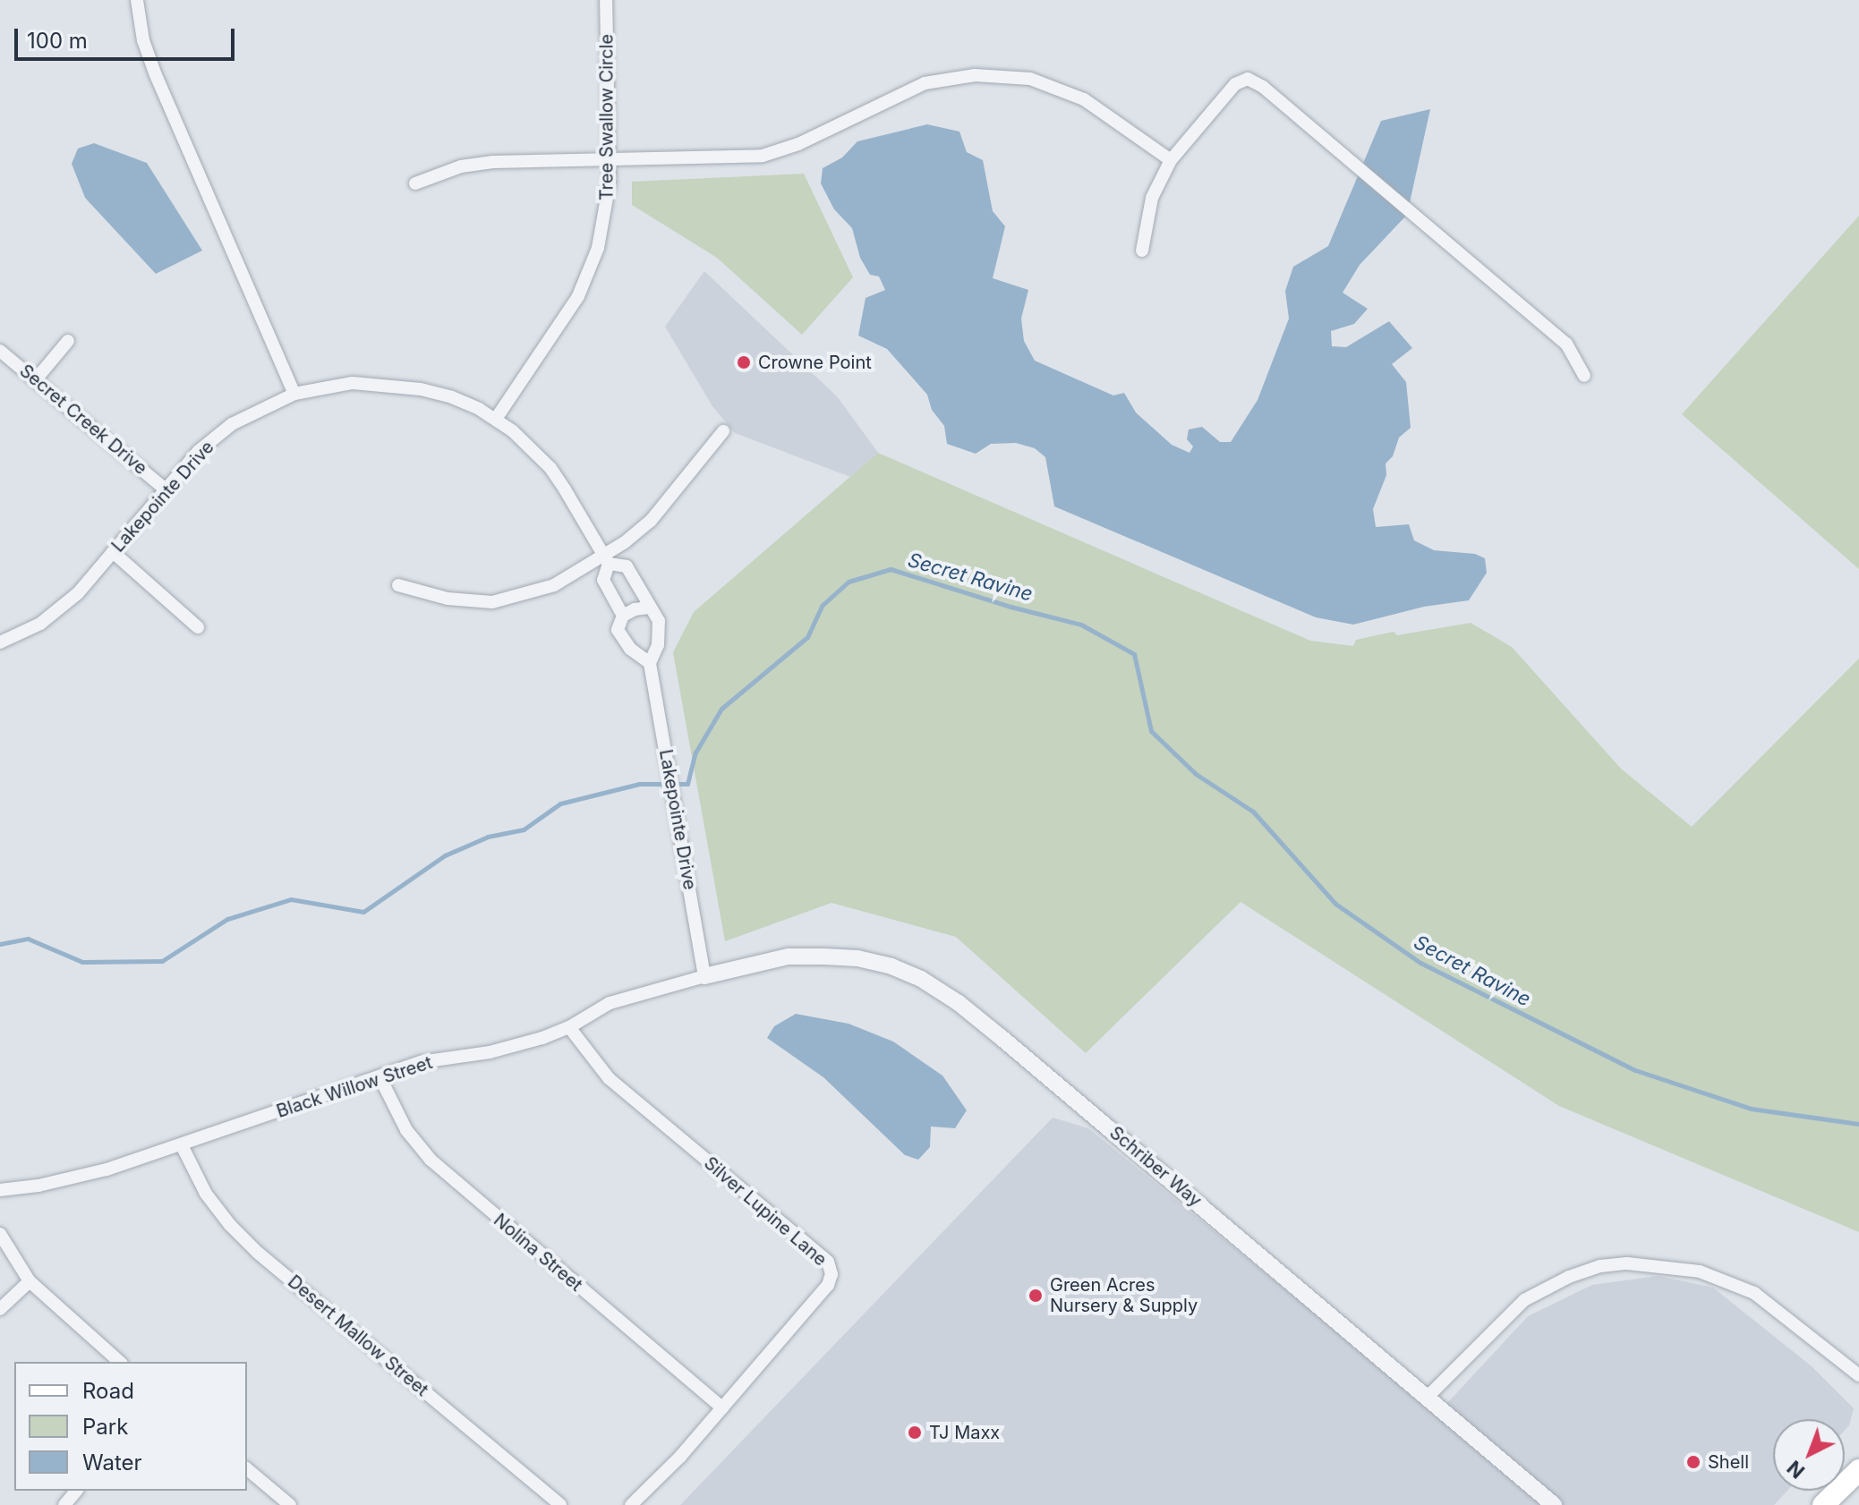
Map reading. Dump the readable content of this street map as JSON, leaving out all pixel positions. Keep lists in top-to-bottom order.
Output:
{
  "streets": {
    "street": [
      "Tree Swallow Circle",
      "Secret Creek Drive",
      "Lakepointe Drive",
      "Black Willow Street",
      "Schriber Way",
      "Silver Lupine Lane",
      "Nolina Street",
      "Desert Mallow Street"
    ]
  },
  "crossings": [
    ["Tree Swallow Circle", "Lakepointe Drive"],
    ["Secret Creek Drive", "Lakepointe Drive"],
    ["Lakepointe Drive", "Black Willow Street"],
    ["Lakepointe Drive", "Schriber Way"],
    ["Black Willow Street", "Schriber Way"],
    ["Black Willow Street", "Silver Lupine Lane"],
    ["Black Willow Street", "Nolina Street"],
    ["Black Willow Street", "Desert Mallow Street"],
    ["Silver Lupine Lane", "Nolina Street"]
  ],
  "water": ["Secret Ravine"],
  "places": [
    "Crowne Point",
    "Green Acres Nursery & Supply",
    "TJ Maxx",
    "Shell"
  ],
  "legend": ["Road", "Park", "Water"],
  "scale_bar": "100 m",
  "north": "bottom left"
}
